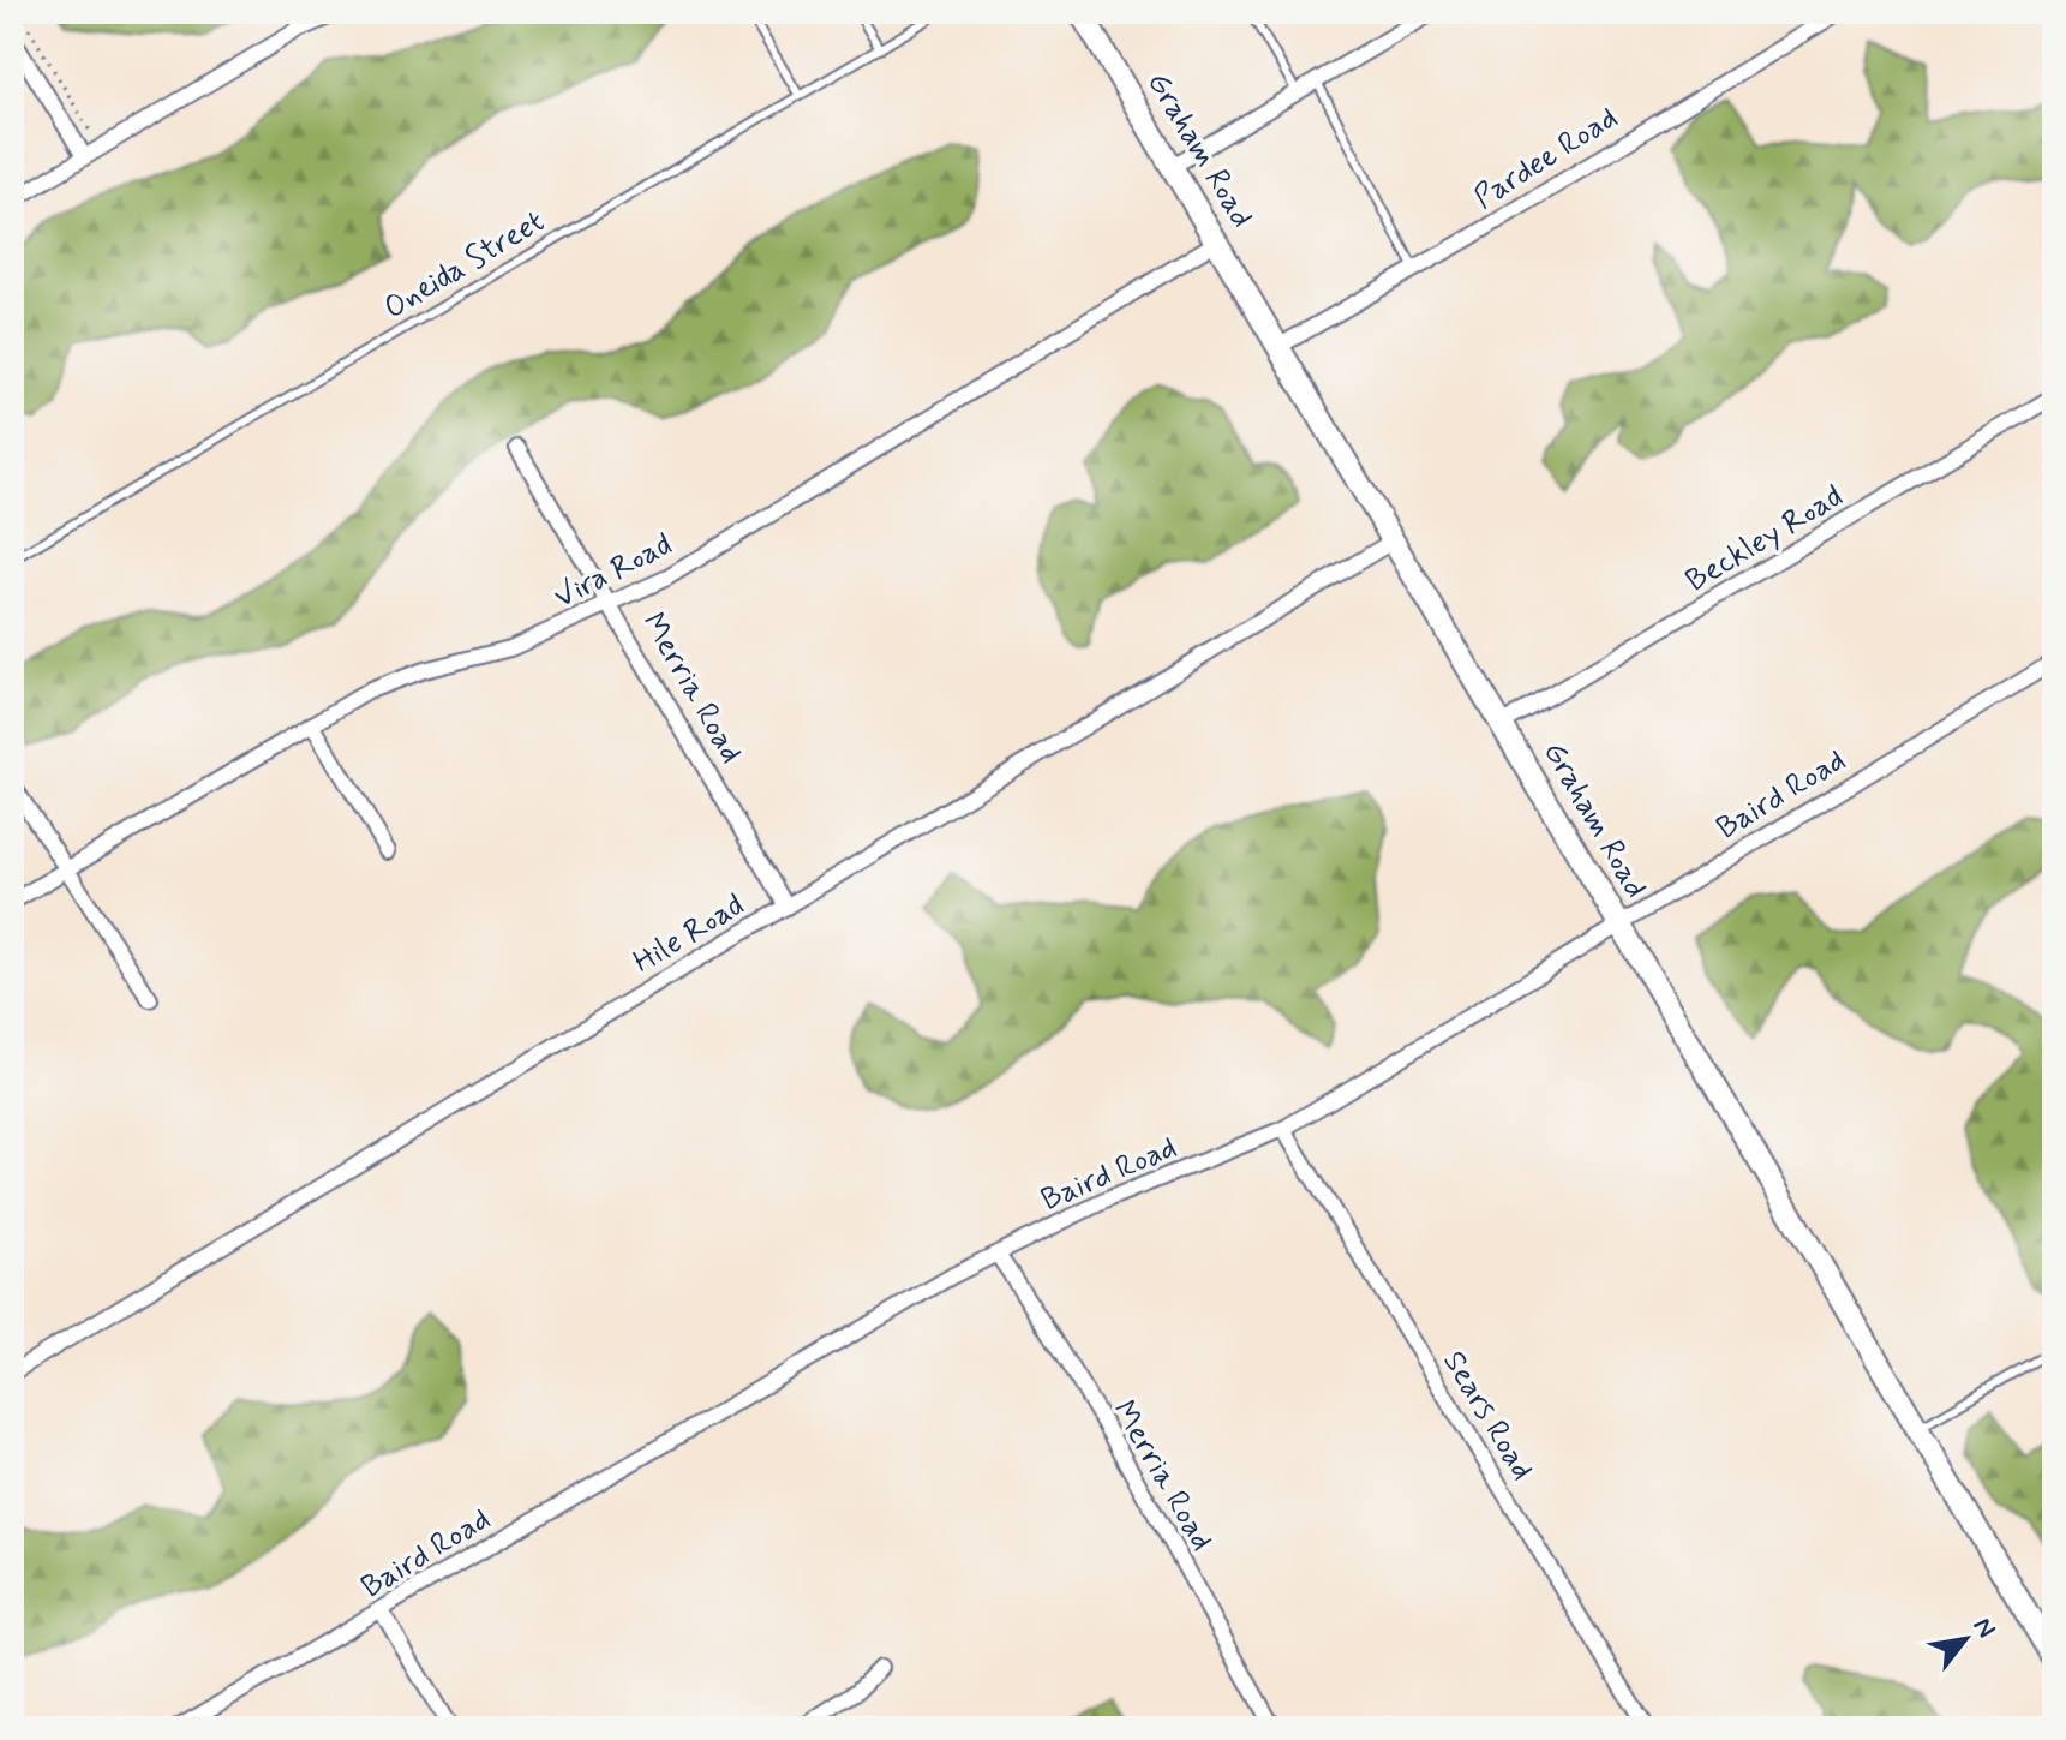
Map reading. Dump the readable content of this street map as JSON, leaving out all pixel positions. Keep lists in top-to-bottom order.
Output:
{
  "streets": {
    "main road": ["Graham Road"],
    "street": [
      "Pardee Road",
      "Beckley Road",
      "Vira Road",
      "Merria Road",
      "Baird Road",
      "Hile Road",
      "Sears Road"
    ],
    "lane": ["Oneida Street"]
  },
  "crossings": [
    ["Graham Road", "Pardee Road"],
    ["Graham Road", "Beckley Road"],
    ["Graham Road", "Vira Road"],
    ["Graham Road", "Baird Road"],
    ["Graham Road", "Hile Road"],
    ["Vira Road", "Merria Road"],
    ["Merria Road", "Baird Road"],
    ["Merria Road", "Hile Road"],
    ["Baird Road", "Sears Road"]
  ],
  "north": "top right"
}
